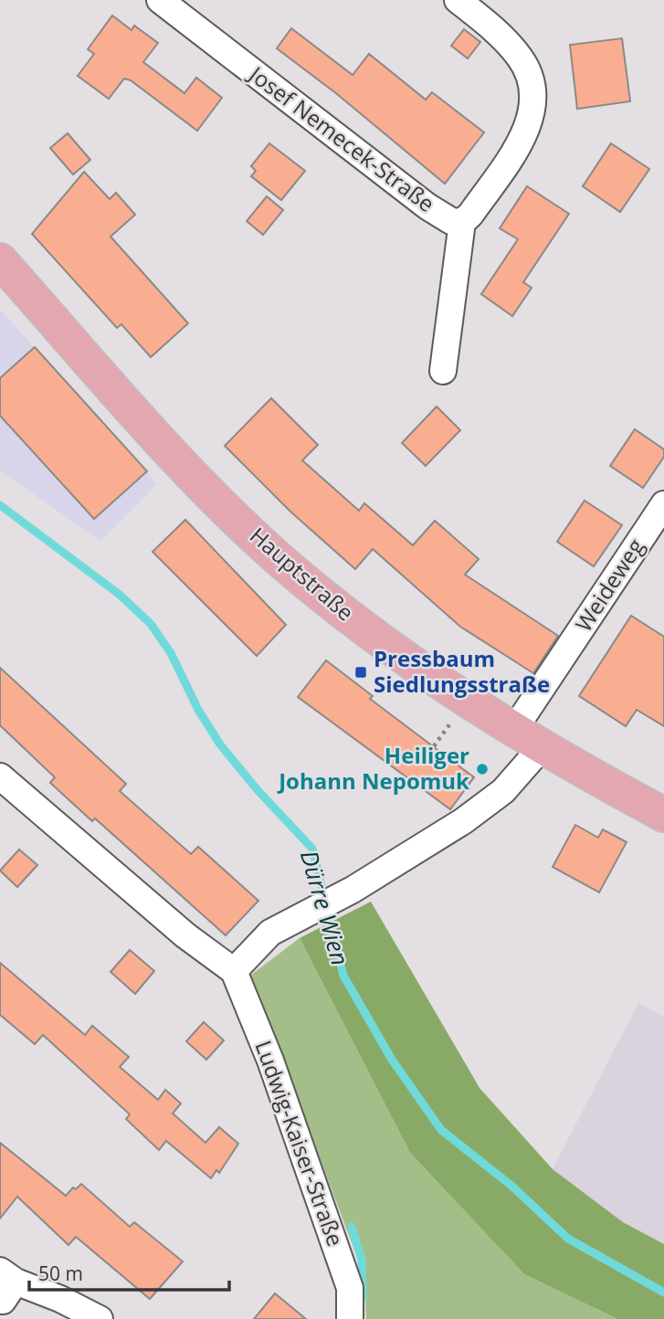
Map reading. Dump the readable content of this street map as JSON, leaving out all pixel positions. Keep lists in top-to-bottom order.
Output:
{
  "streets": {
    "main road": ["Hauptstraße"],
    "street": ["Josef Nemecek-Straße", "Weideweg", "Ludwig-Kaiser-Straße"]
  },
  "crossings": [
    ["Hauptstraße", "Weideweg"]
  ],
  "water": ["Dürre Wien"],
  "places": {
    "transit": ["Pressbaum Siedlungsstraße"],
    "other": ["Heiliger Johann Nepomuk"]
  },
  "scale_bar": "50 m"
}
